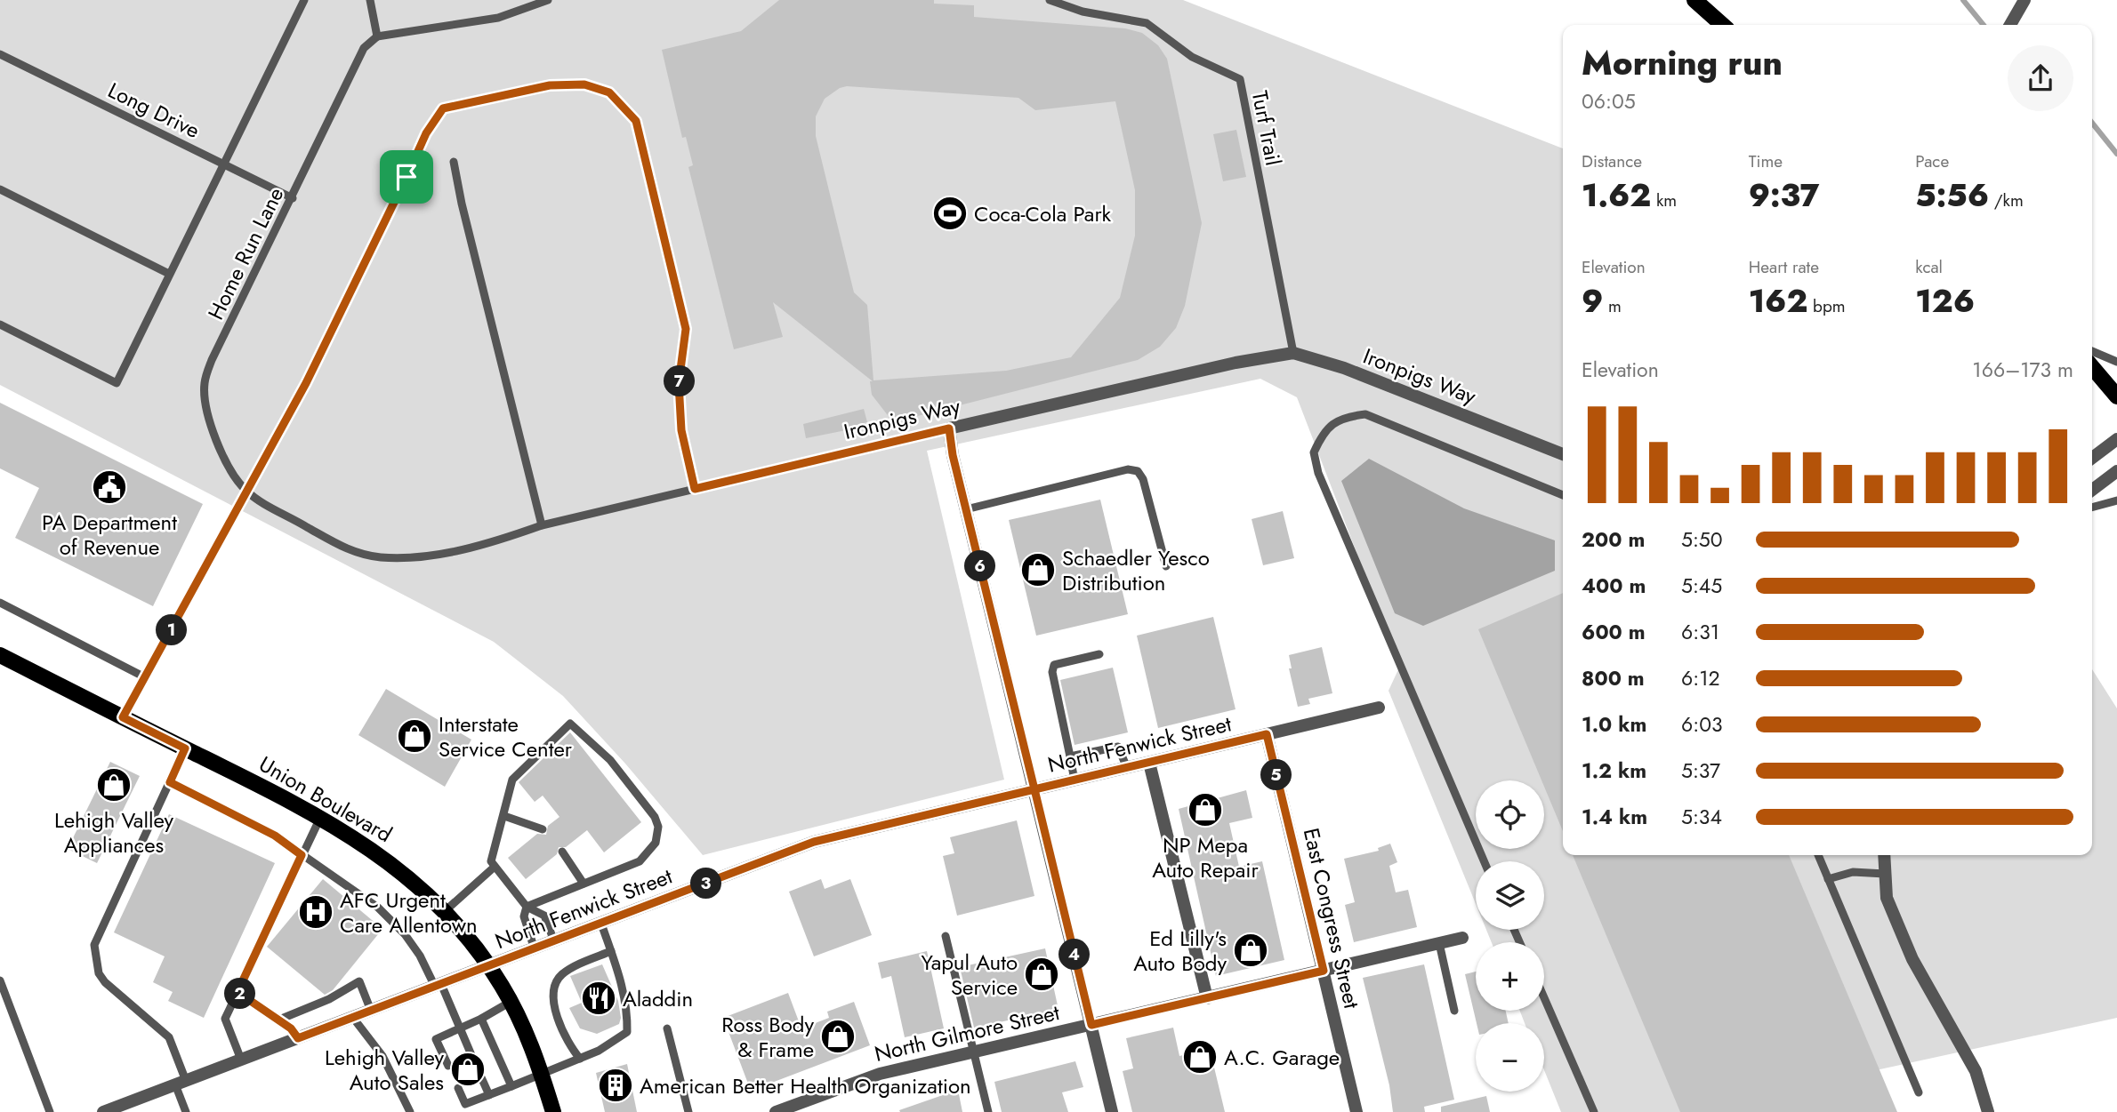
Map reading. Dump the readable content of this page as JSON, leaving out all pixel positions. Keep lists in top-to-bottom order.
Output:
{
  "streets": {
    "main road": ["Union Boulevard"],
    "street": [
      "Ironpigs Way",
      "North Fenwick Street",
      "East Congress Street",
      "North Gilmore Street"
    ],
    "lane": ["Long Drive", "Turf Trail", "Home Run Lane"]
  },
  "crossings": [
    ["Long Drive", "Home Run Lane"],
    ["Turf Trail", "Ironpigs Way"],
    ["Home Run Lane", "Ironpigs Way"],
    ["North Fenwick Street", "Union Boulevard"],
    ["North Fenwick Street", "East Congress Street"],
    ["East Congress Street", "North Gilmore Street"]
  ],
  "places": {
    "sports": ["Coca-Cola Park"],
    "public building": ["PA Department of Revenue"],
    "shop": [
      "Schaedler Yesco Distribution",
      "Interstate Service Center",
      "Lehigh Valley Appliances",
      "NP Mepa Auto Repair",
      "Ed Lilly's Auto Body",
      "Yapul Auto Service",
      "Ross Body & Frame",
      "A.C. Garage",
      "Lehigh Valley Auto Sales"
    ],
    "hospital": ["AFC Urgent Care Allentown"],
    "restaurant": ["Aladdin"],
    "building": ["American Better Health Organization"]
  },
  "page": {
    "heading": ["Morning run", "06:05"],
    "stats": [
      ["Distance", "1.62 km"],
      ["Time", "9:37"],
      ["Pace", "5:56 /km"],
      ["Elevation", "9 m"],
      ["Heart rate", "162 bpm"],
      ["kcal", "126"]
    ],
    "chart": ["Elevation", "166–173 m"],
    "pins": [
      "7",
      "6",
      "1",
      "5",
      "3",
      "4",
      "2"
    ],
    "list": [
      {
        "name": "200 m",
        "note": "5:50"
      },
      {
        "name": "400 m",
        "note": "5:45"
      },
      {
        "name": "600 m",
        "note": "6:31"
      },
      {
        "name": "800 m",
        "note": "6:12"
      },
      {
        "name": "1.0 km",
        "note": "6:03"
      },
      {
        "name": "1.2 km",
        "note": "5:37"
      },
      {
        "name": "1.4 km",
        "note": "5:34"
      }
    ],
    "map_buttons": ["+", "−"]
  }
}
